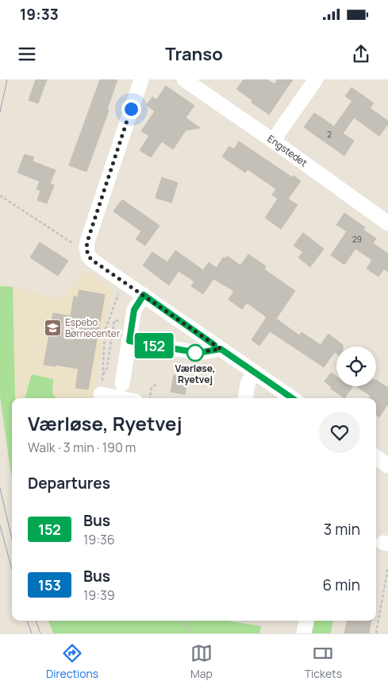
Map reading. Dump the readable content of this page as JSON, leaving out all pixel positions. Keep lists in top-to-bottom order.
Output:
{
  "streets": {
    "street": ["Engstedet"]
  },
  "places": {
    "school or university": ["Espebo Børnecenter"],
    "other": ["Værløse, Ryetvej"]
  },
  "lines": ["bus line 152"],
  "house_numbers": ["2", "29"],
  "page": {
    "status": "19:33",
    "header": "Transo",
    "on_map": "152",
    "heading": [
      ["Værløse, Ryetvej", "Walk · 3 min · 190 m"],
      "Departures"
    ],
    "list": [
      {
        "mark": "152",
        "name": "Bus",
        "note": "19:36",
        "value": "3 min"
      },
      {
        "mark": "153",
        "name": "Bus",
        "note": "19:39",
        "value": "6 min"
      }
    ],
    "tabs": ["Directions", "Map", "Tickets"]
  }
}
